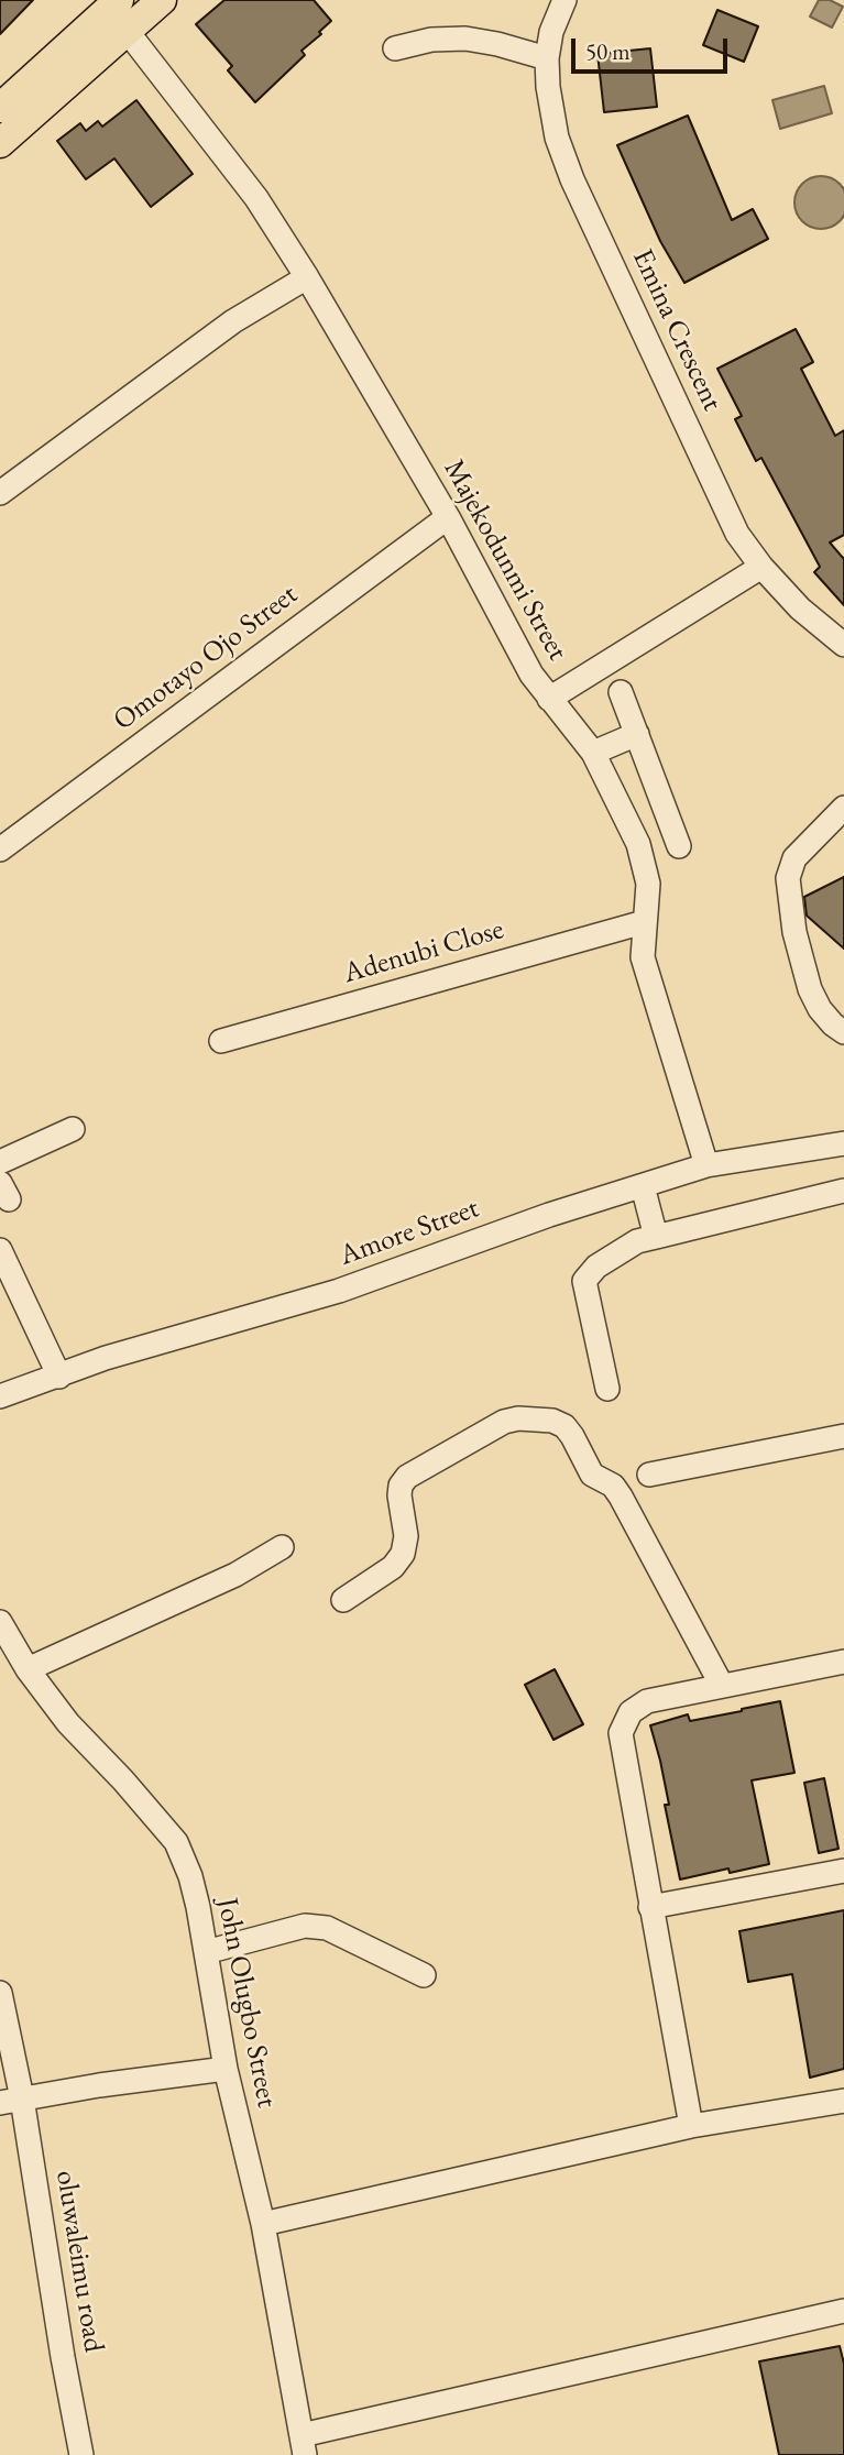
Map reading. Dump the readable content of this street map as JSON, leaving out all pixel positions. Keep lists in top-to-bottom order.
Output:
{
  "streets": {
    "street": [
      "Emina Crescent",
      "Majekodunmi Street",
      "Omotayo Ojo Street",
      "Adenubi Close",
      "Amore Street",
      "John Olugbo Street",
      "oluwaleimu road"
    ]
  },
  "crossings": [
    ["Majekodunmi Street", "Omotayo Ojo Street"],
    ["Majekodunmi Street", "Adenubi Close"],
    ["Majekodunmi Street", "Amore Street"]
  ],
  "scale_bar": "50 m"
}
